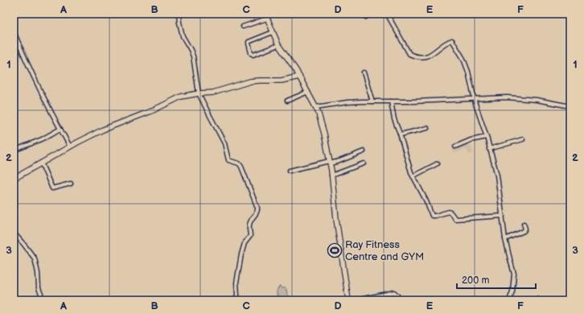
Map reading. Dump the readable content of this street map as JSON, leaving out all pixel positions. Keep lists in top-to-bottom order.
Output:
{
  "places": {
    "sports": ["Ray Fitness Centre and GYM"]
  },
  "scale_bar": "200 m",
  "grid": {
    "columns": [
      "A",
      "B",
      "C",
      "D",
      "E",
      "F"
    ],
    "rows": ["1", "2", "3"]
  }
}
